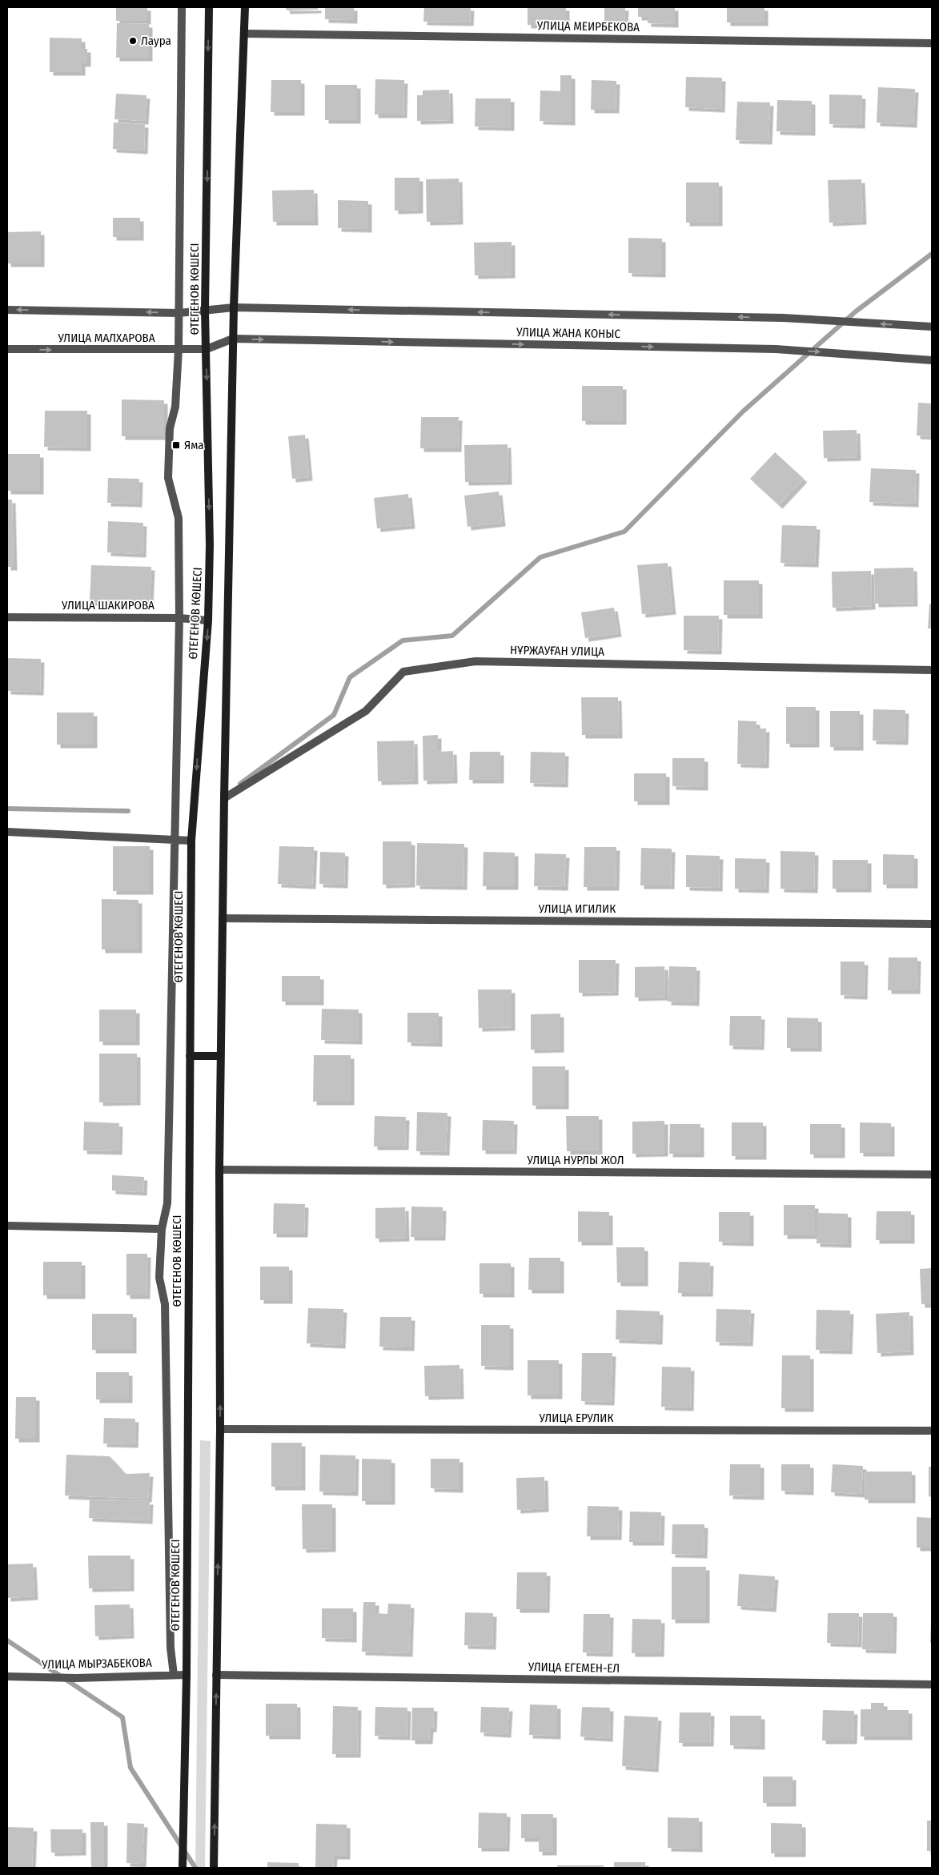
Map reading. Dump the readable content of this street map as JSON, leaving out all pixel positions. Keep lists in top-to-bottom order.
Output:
{
  "streets": {
    "main road": ["ӨТЕГЕНОВ КӨШЕСІ"],
    "street": [
      "УЛИЦА МЕИРБЕКОВА",
      "УЛИЦА ЖАНА КОНЫС",
      "УЛИЦА МАЛХАРОВА",
      "УЛИЦА ШАКИРОВА",
      "НҰРЖАУҒАН УЛИЦА",
      "УЛИЦА ИГИЛИК",
      "УЛИЦА НУРЛЫ ЖОЛ",
      "УЛИЦА ЕРУЛИК",
      "УЛИЦА МЫРЗАБЕКОВА",
      "УЛИЦА ЕГЕМЕН-ЕЛ"
    ]
  },
  "crossings": [
    ["ӨТЕГЕНОВ КӨШЕСІ", "УЛИЦА ЖАНА КОНЫС"],
    ["ӨТЕГЕНОВ КӨШЕСІ", "УЛИЦА МАЛХАРОВА"],
    ["ӨТЕГЕНОВ КӨШЕСІ", "УЛИЦА ШАКИРОВА"],
    ["ӨТЕГЕНОВ КӨШЕСІ", "УЛИЦА МЫРЗАБЕКОВА"],
    ["УЛИЦА ЖАНА КОНЫС", "УЛИЦА МАЛХАРОВА"]
  ],
  "places": {
    "other": ["Лаура"],
    "transit": ["Яма"]
  }
}
